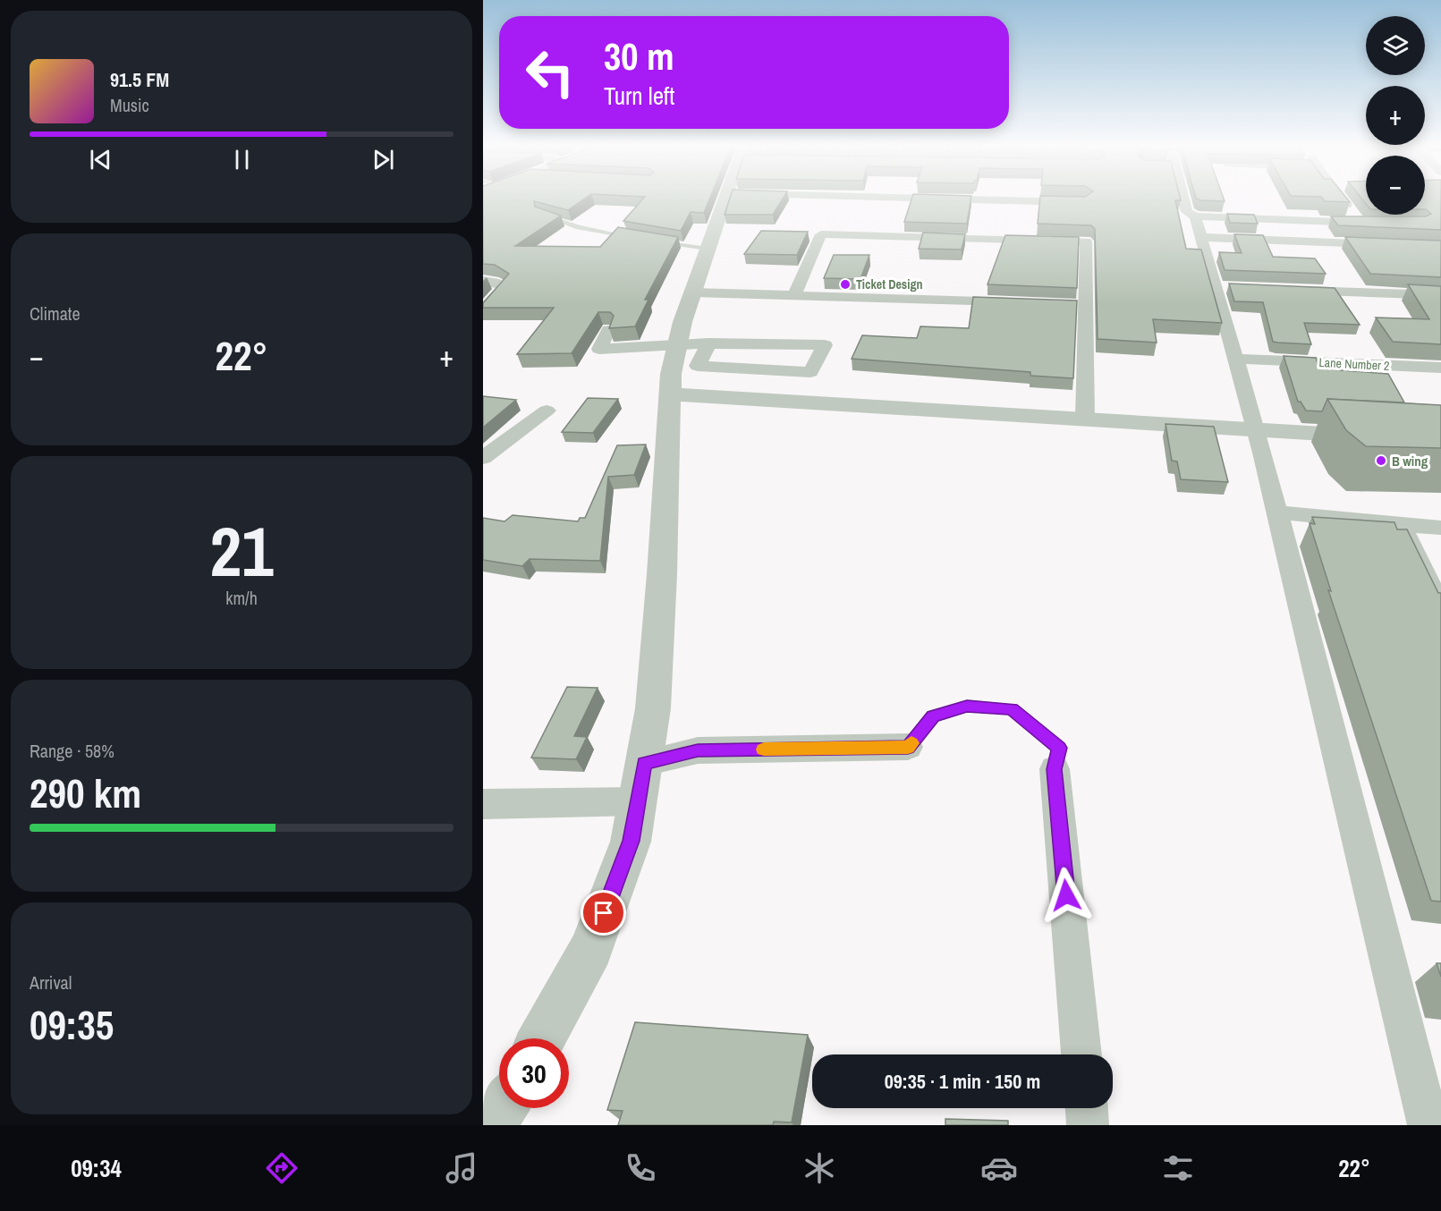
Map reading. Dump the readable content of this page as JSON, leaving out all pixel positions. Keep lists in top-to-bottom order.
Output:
{
  "streets": {
    "street": ["Lane Number 2"]
  },
  "places": ["Ticket Design", "B wing"],
  "page": {
    "map_buttons": ["+", "−"],
    "turn": ["30 m", "Turn left"],
    "song": ["91.5 FM", "Music"],
    "tile": [
      "Climate",
      ["21", "km/h"],
      ["Range · 58%", "290 km"],
      ["Arrival", "09:35"]
    ],
    "heat": ["−", "22°", "+"],
    "limit": "30",
    "trip": "09:35 · 1 min · 150 m",
    "tabs": ["09:34", "22°"]
  }
}
